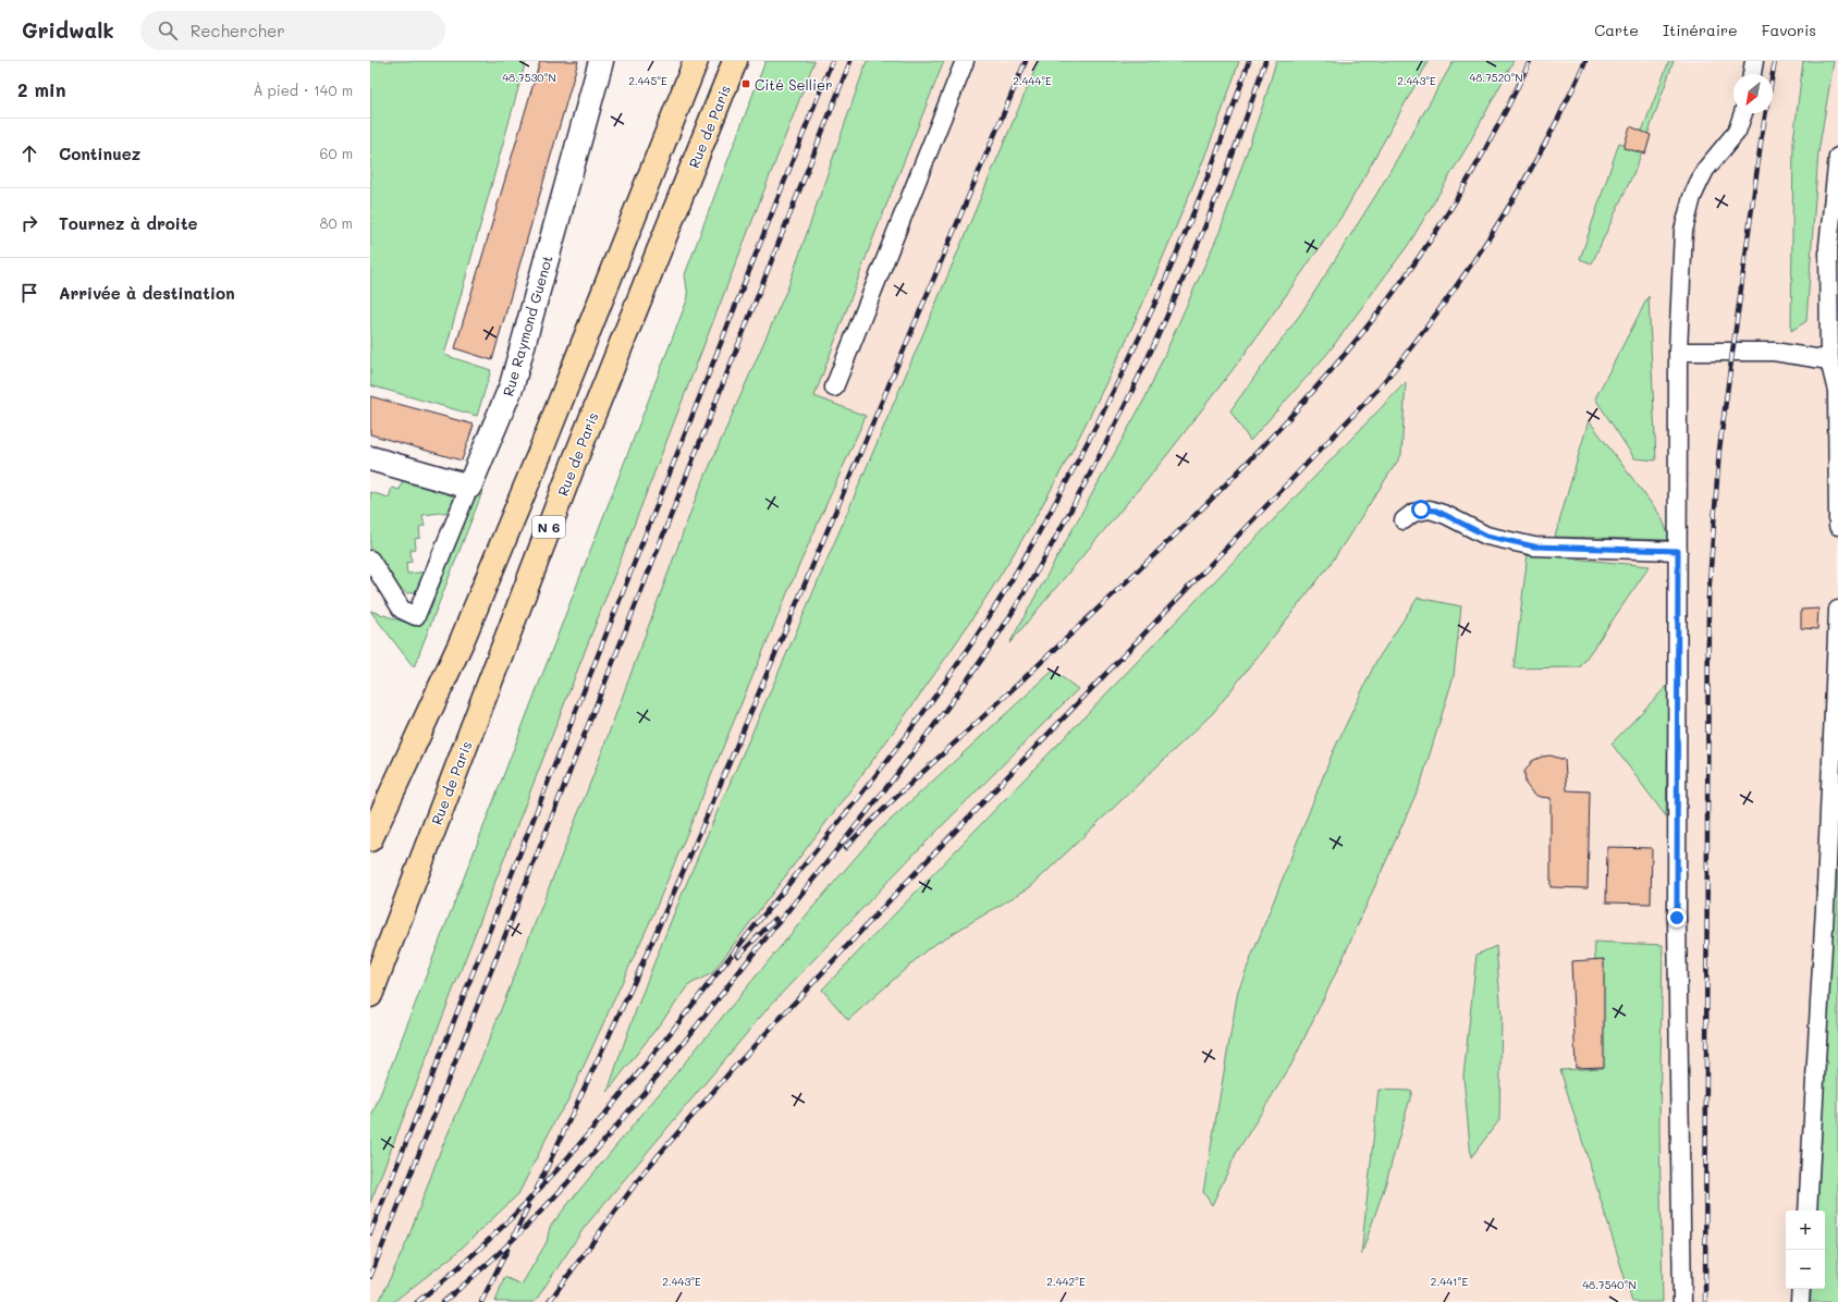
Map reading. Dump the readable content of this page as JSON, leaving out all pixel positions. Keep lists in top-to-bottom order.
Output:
{
  "streets": {
    "main road": ["Rue de Paris", "N 6"],
    "street": ["Rue Raymond Guenot"]
  },
  "places": {
    "transit": ["Cité Sellier"]
  },
  "north": "bottom left",
  "page": {
    "header": "Gridwalk",
    "search": "Rechercher",
    "nav": ["Carte", "Itinéraire", "Favoris"],
    "heading": ["2 min", "À pied · 140 m"],
    "list": [
      ["Continuez", "60 m"],
      ["Tournez à droite", "80 m"],
      "Arrivée à destination"
    ],
    "map_buttons": ["+", "−"]
  },
  "coordinates": [
    "48.7530°N",
    "48.7520°N",
    "2.445°E",
    "2.444°E",
    "2.443°E",
    "2.442°E",
    "2.441°E",
    "48.7540°N"
  ]
}
